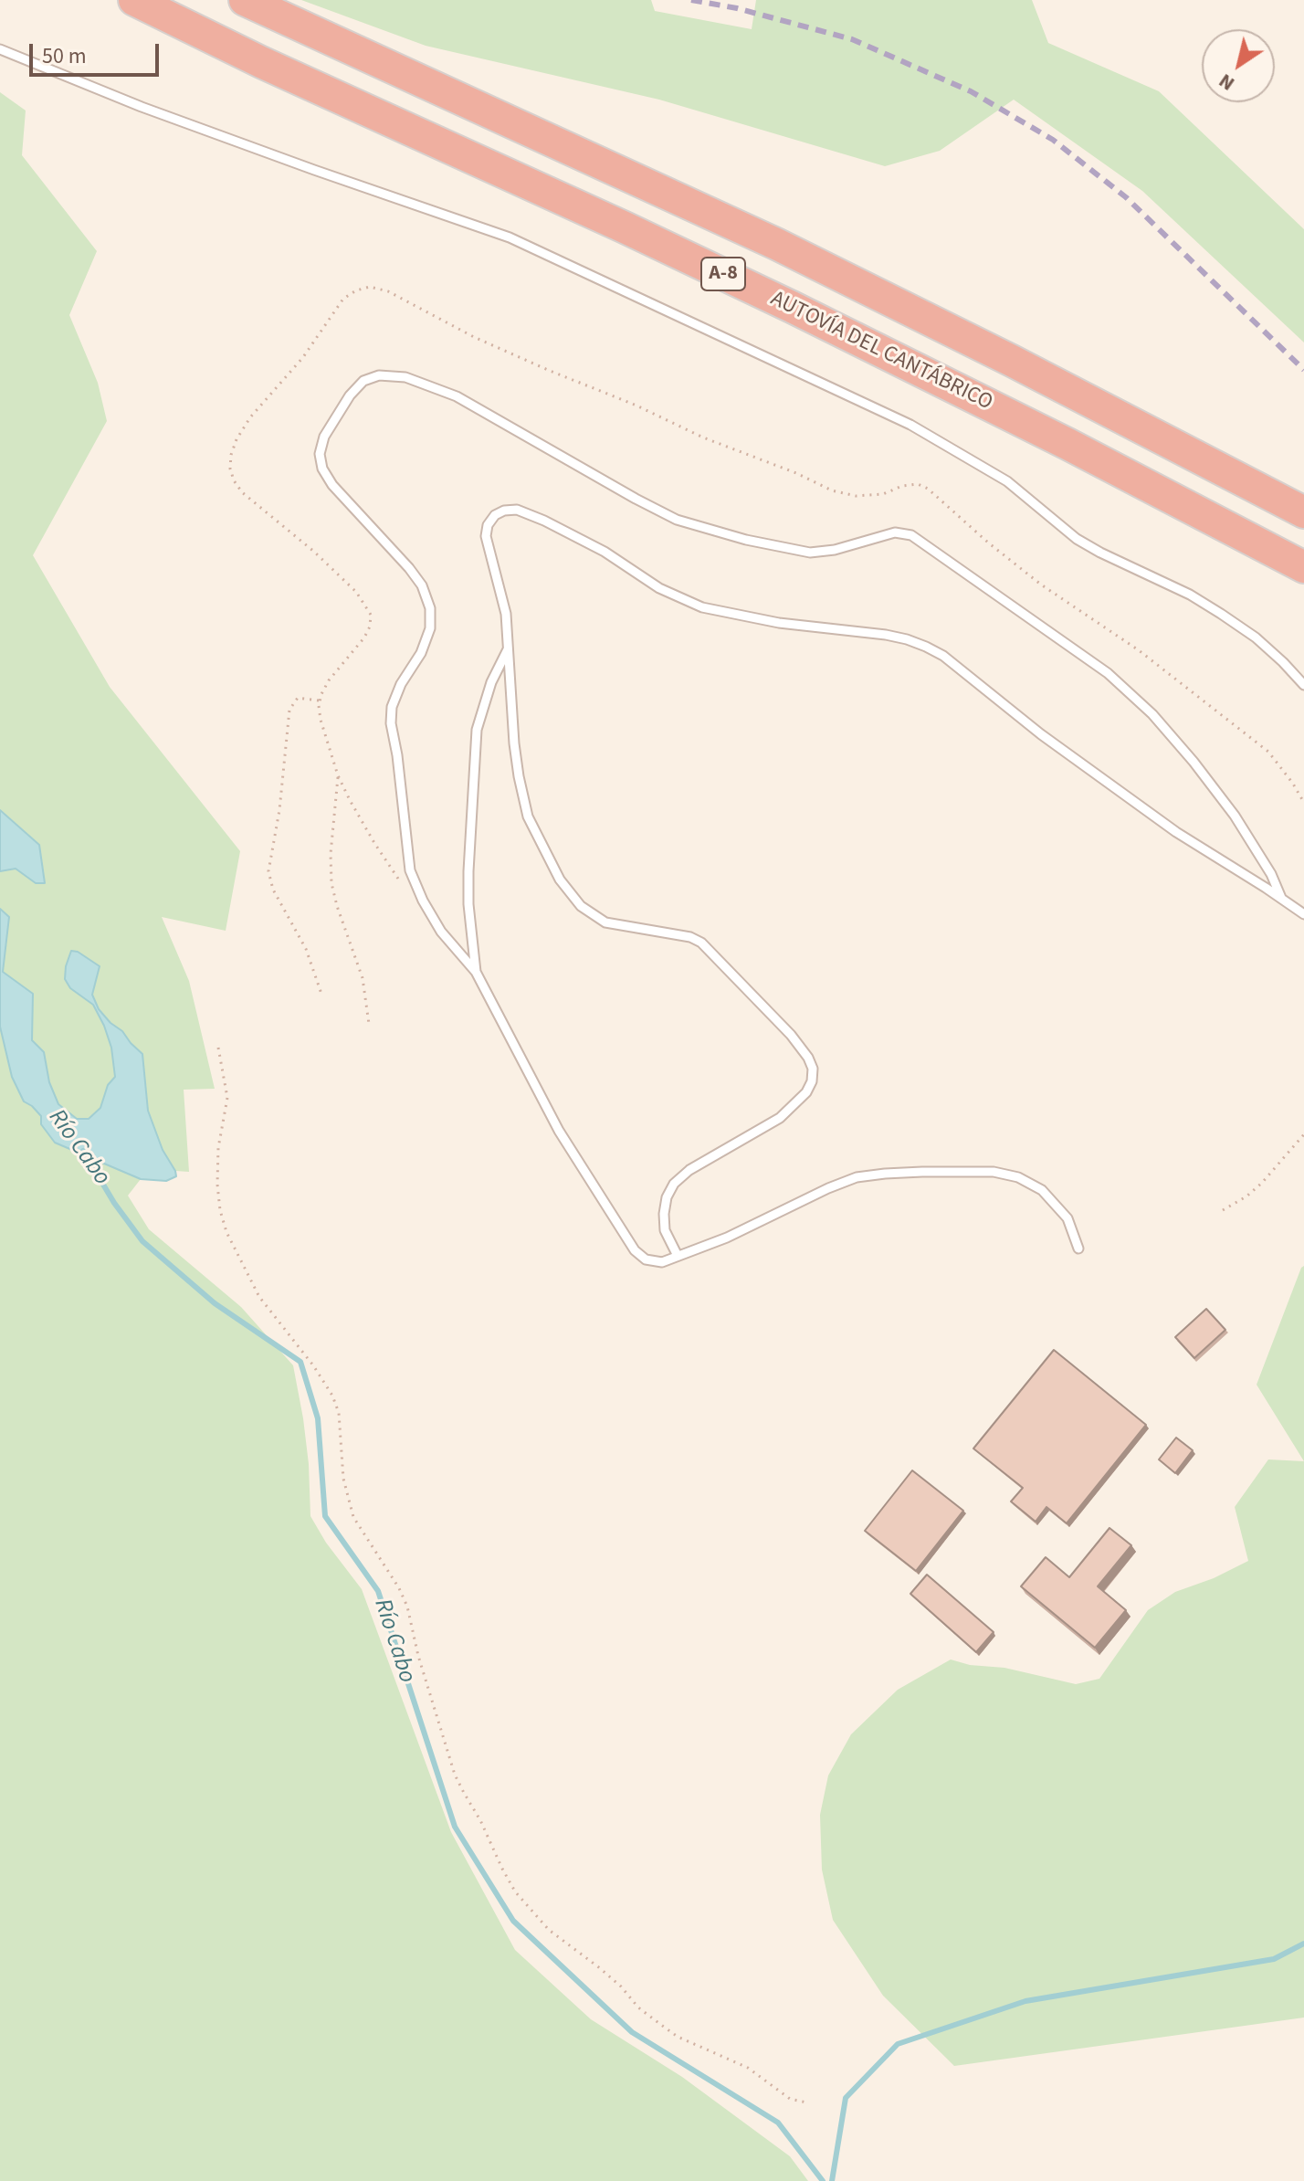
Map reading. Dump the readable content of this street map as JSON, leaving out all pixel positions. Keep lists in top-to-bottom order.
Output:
{
  "streets": {
    "highway": ["A-8", "AUTOVÍA DEL CANTÁBRICO"]
  },
  "water": ["Río Cabo"],
  "scale_bar": "50 m",
  "north": "bottom left"
}
